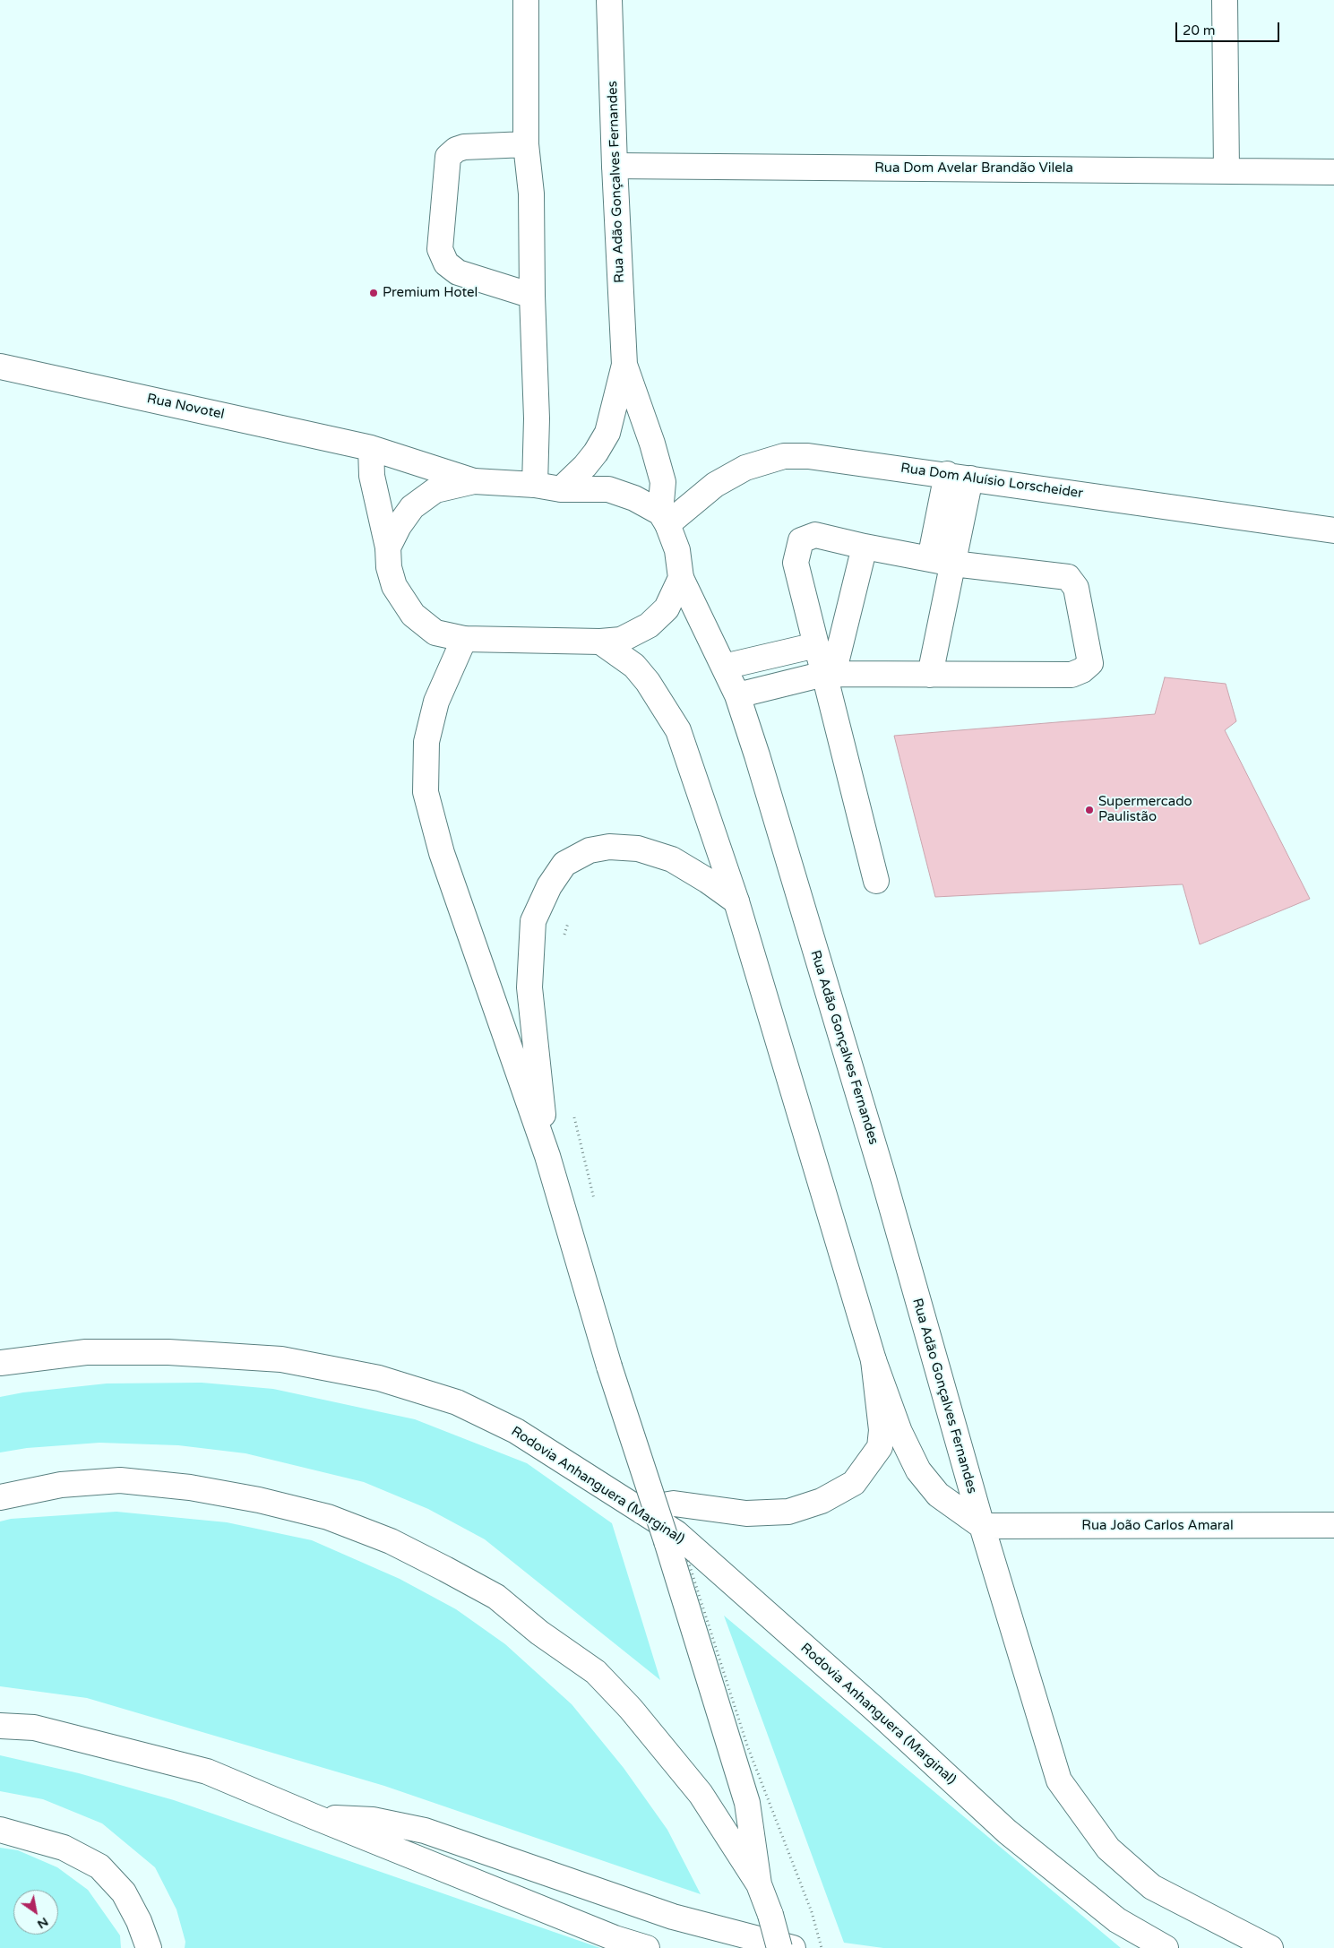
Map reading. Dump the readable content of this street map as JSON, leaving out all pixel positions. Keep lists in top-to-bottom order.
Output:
{
  "streets": {
    "main road": [
      "Rua Dom Avelar Brandão Vilela",
      "Rua Adão Gonçalves Fernandes",
      "Rua Novotel",
      "Rua Dom Aluísio Lorscheider",
      "Rodovia Anhanguera (Marginal)",
      "Rua João Carlos Amaral"
    ]
  },
  "crossings": [
    ["Rua Dom Avelar Brandão Vilela", "Rua Adão Gonçalves Fernandes"],
    ["Rua Adão Gonçalves Fernandes", "Rua Dom Aluísio Lorscheider"],
    ["Rua Adão Gonçalves Fernandes", "Rua João Carlos Amaral"]
  ],
  "places": ["Premium Hotel", "Supermercado Paulistão"],
  "scale_bar": "20 m",
  "north": "bottom right"
}
